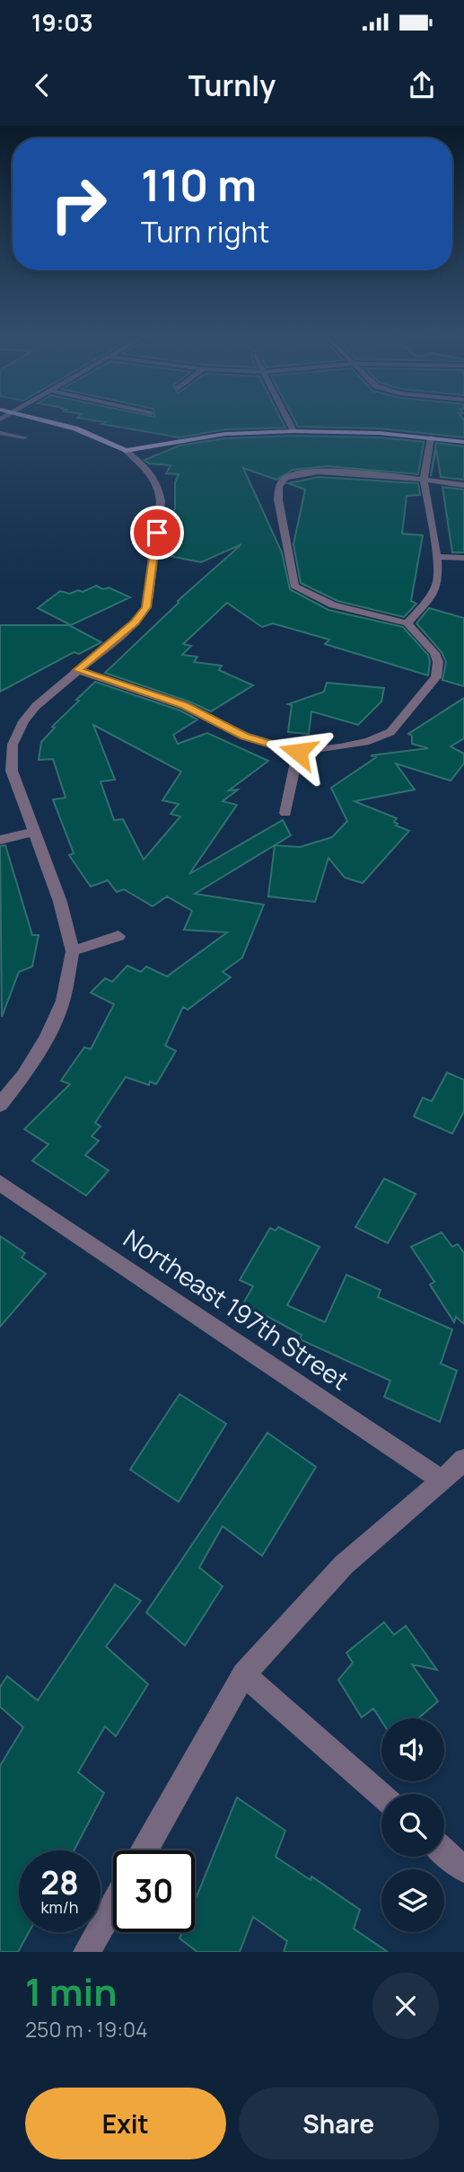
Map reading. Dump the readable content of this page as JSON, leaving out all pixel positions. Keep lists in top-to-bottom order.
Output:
{
  "streets": {
    "street": ["Northeast 197th Street"]
  },
  "page": {
    "status": "19:03",
    "header": "Turnly",
    "turn": ["110 m", "Turn right"],
    "speed": "28 km/h",
    "limit": "30",
    "heading": ["1 min", "250 m · 19:04"],
    "buttons": ["Exit", "Share"]
  }
}
